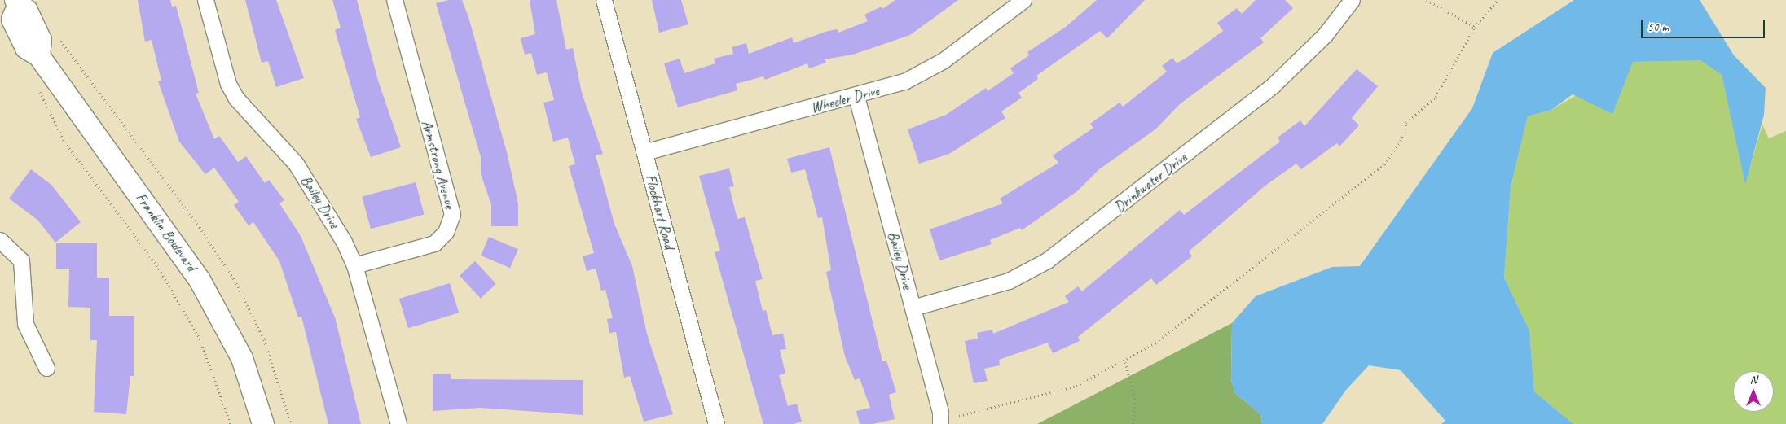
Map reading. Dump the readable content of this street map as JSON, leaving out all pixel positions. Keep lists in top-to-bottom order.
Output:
{
  "streets": {
    "main road": ["Franklin Boulevard"],
    "street": [
      "Wheeler Drive",
      "Armstrong Avenue",
      "Drinkwater Drive",
      "Bailey Drive",
      "Flockhart Road"
    ]
  },
  "crossings": [
    ["Wheeler Drive", "Bailey Drive"],
    ["Wheeler Drive", "Flockhart Road"],
    ["Armstrong Avenue", "Bailey Drive"],
    ["Drinkwater Drive", "Bailey Drive"]
  ],
  "scale_bar": "50 m",
  "north": "top"
}
